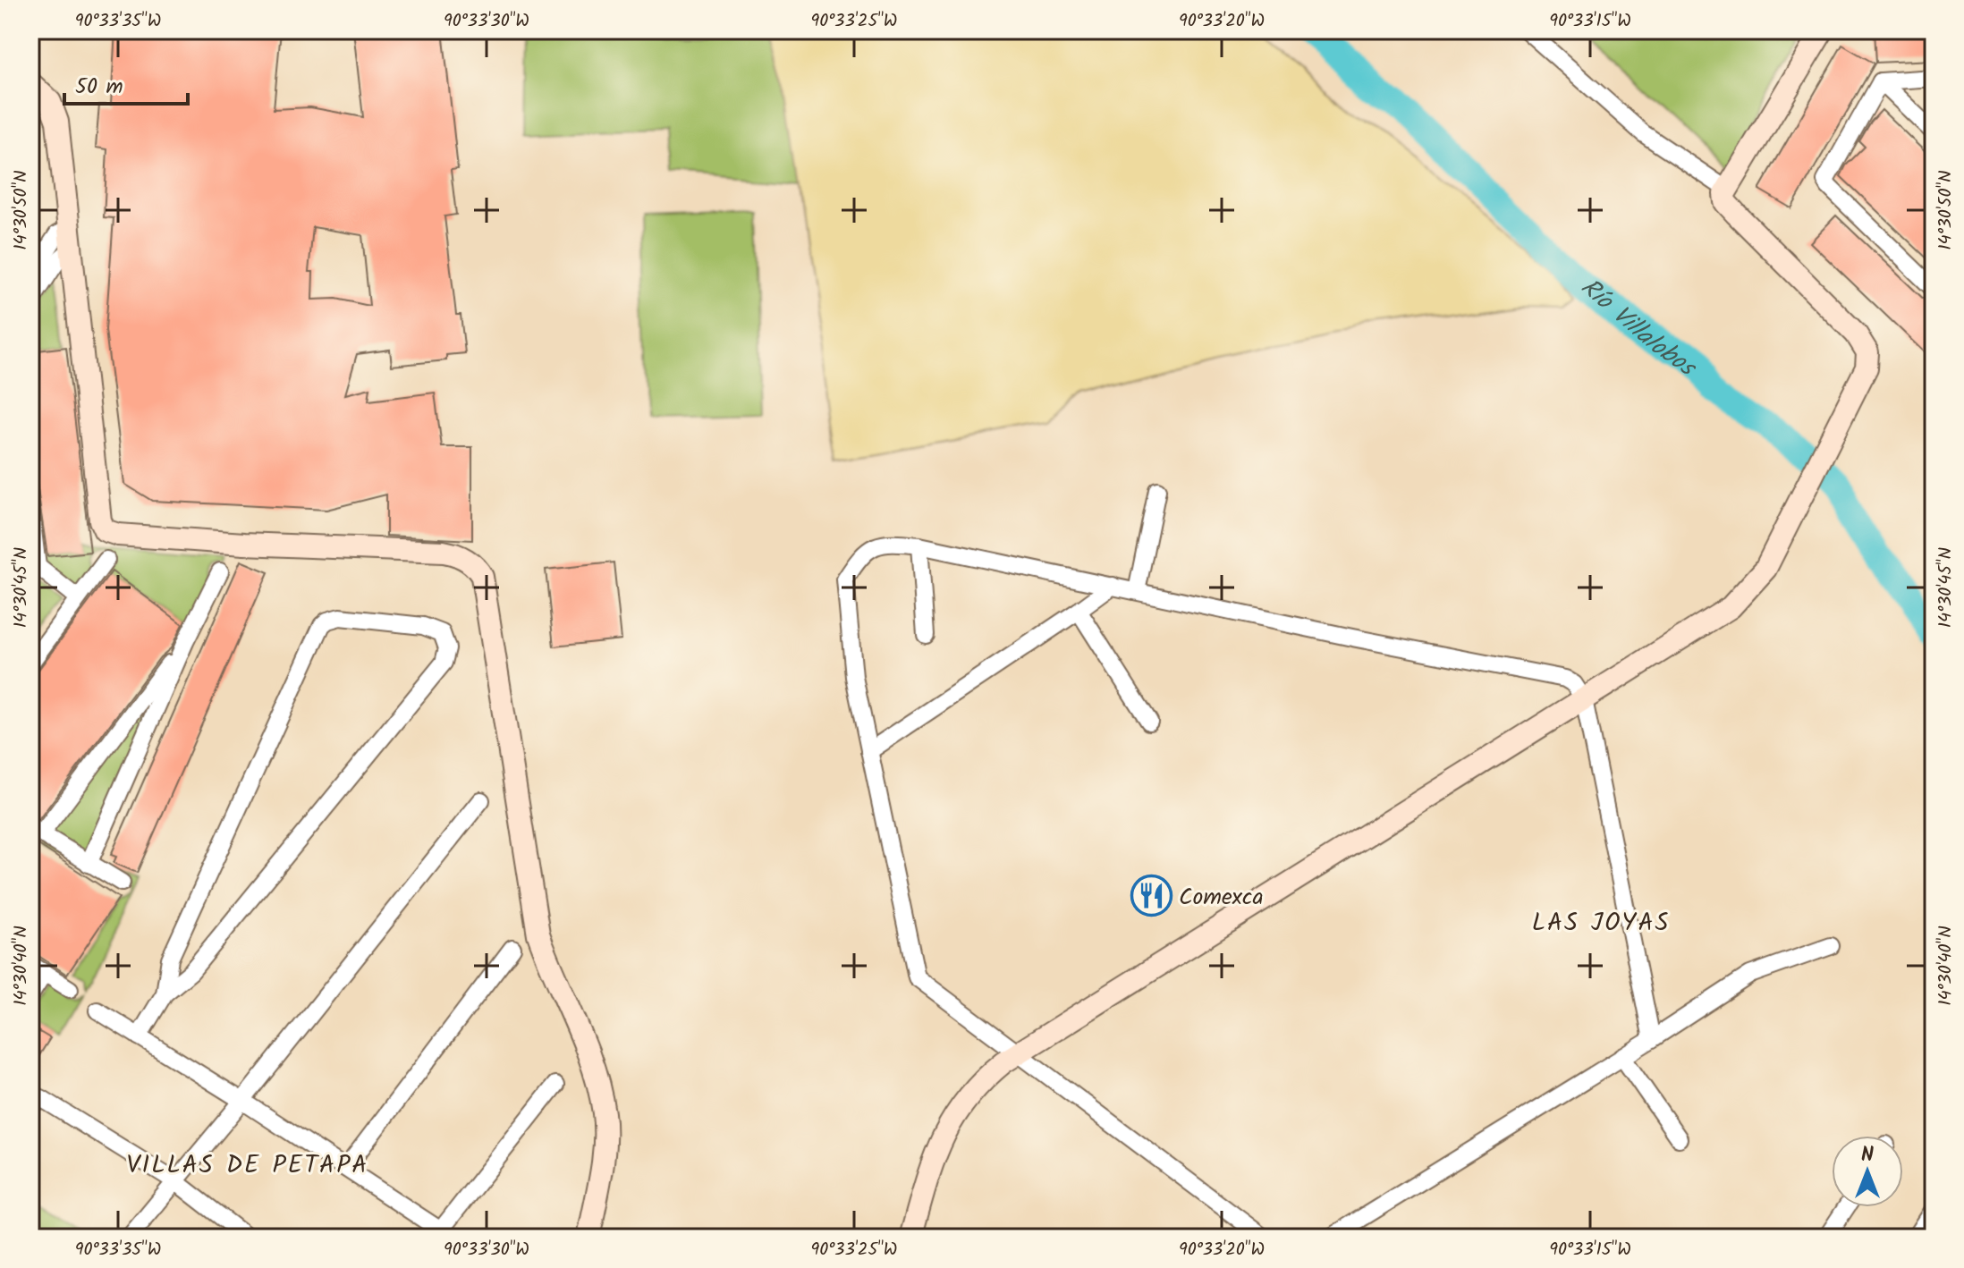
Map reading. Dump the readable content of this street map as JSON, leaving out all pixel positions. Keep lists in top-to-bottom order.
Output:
{
  "districts": ["LAS JOYAS", "VILLAS DE PETAPA"],
  "water": ["Río Villalobos"],
  "places": {
    "restaurant": ["Comexca"]
  },
  "scale_bar": "50 m",
  "north": "top",
  "coordinates": [
    "90°33'35\"W",
    "90°33'30\"W",
    "90°33'25\"W",
    "90°33'20\"W",
    "90°33'15\"W",
    "14°30'50\"N",
    "14°30'45\"N",
    "14°30'40\"N"
  ]
}
